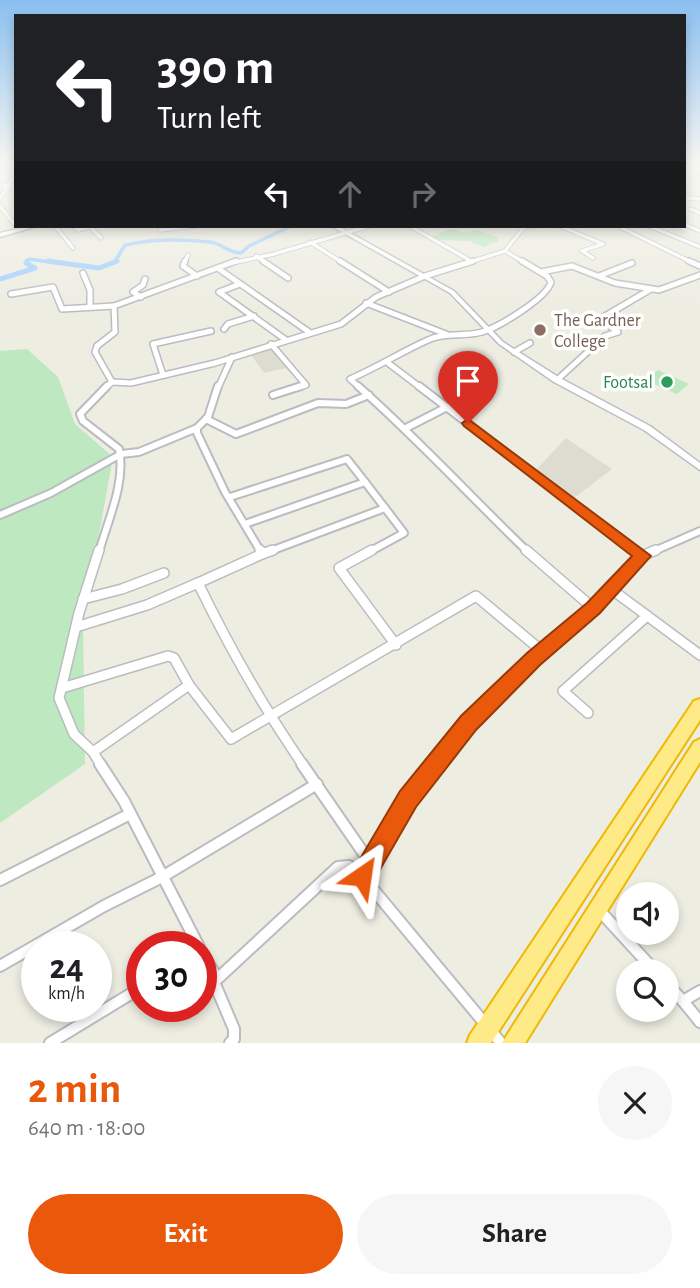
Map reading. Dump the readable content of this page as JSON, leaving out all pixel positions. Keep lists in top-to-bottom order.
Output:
{
  "places": ["The Gardner College", "Footsal"],
  "page": {
    "turn": ["390 m", "Turn left"],
    "speed": "24 km/h",
    "limit": "30",
    "heading": ["2 min", "640 m · 18:00"],
    "buttons": ["Exit", "Share"]
  }
}
